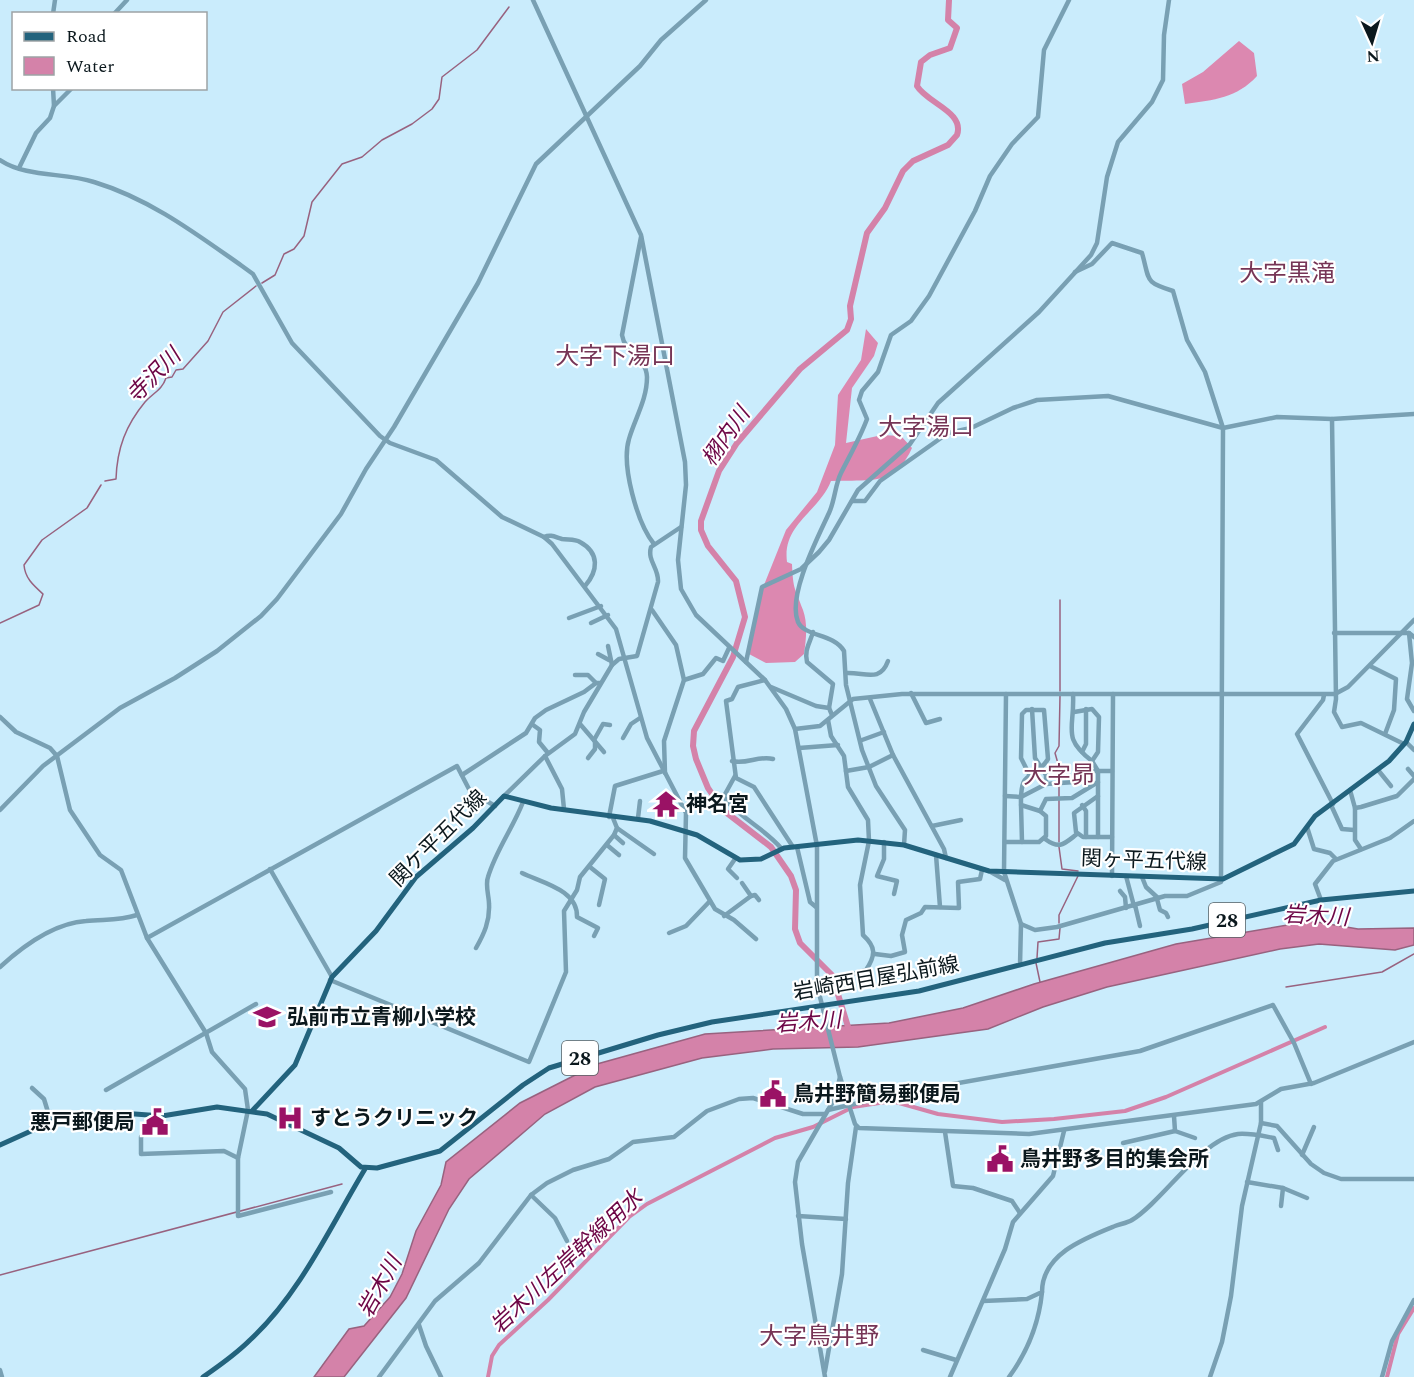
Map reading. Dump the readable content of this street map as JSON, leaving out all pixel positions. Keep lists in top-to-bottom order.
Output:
{
  "streets": {
    "main road": [
      "関ケ平五代線",
      "関ヶ平五代線",
      "28",
      "岩崎西目屋弘前線"
    ]
  },
  "districts": [
    "大字黒滝",
    "大字下湯口",
    "大字湯口",
    "大字昴",
    "大字鳥井野"
  ],
  "water": [
    "寺沢川",
    "栩内川",
    "岩木川",
    "岩木川左岸幹線用水"
  ],
  "places": {
    "temple": ["神名宮"],
    "school or university": ["弘前市立青柳小学校"],
    "public building": ["鳥井野簡易郵便局", "悪戸郵便局", "鳥井野多目的集会所"],
    "hospital": ["すとうクリニック"]
  },
  "legend": ["Road", "Water"],
  "north": "bottom"
}
